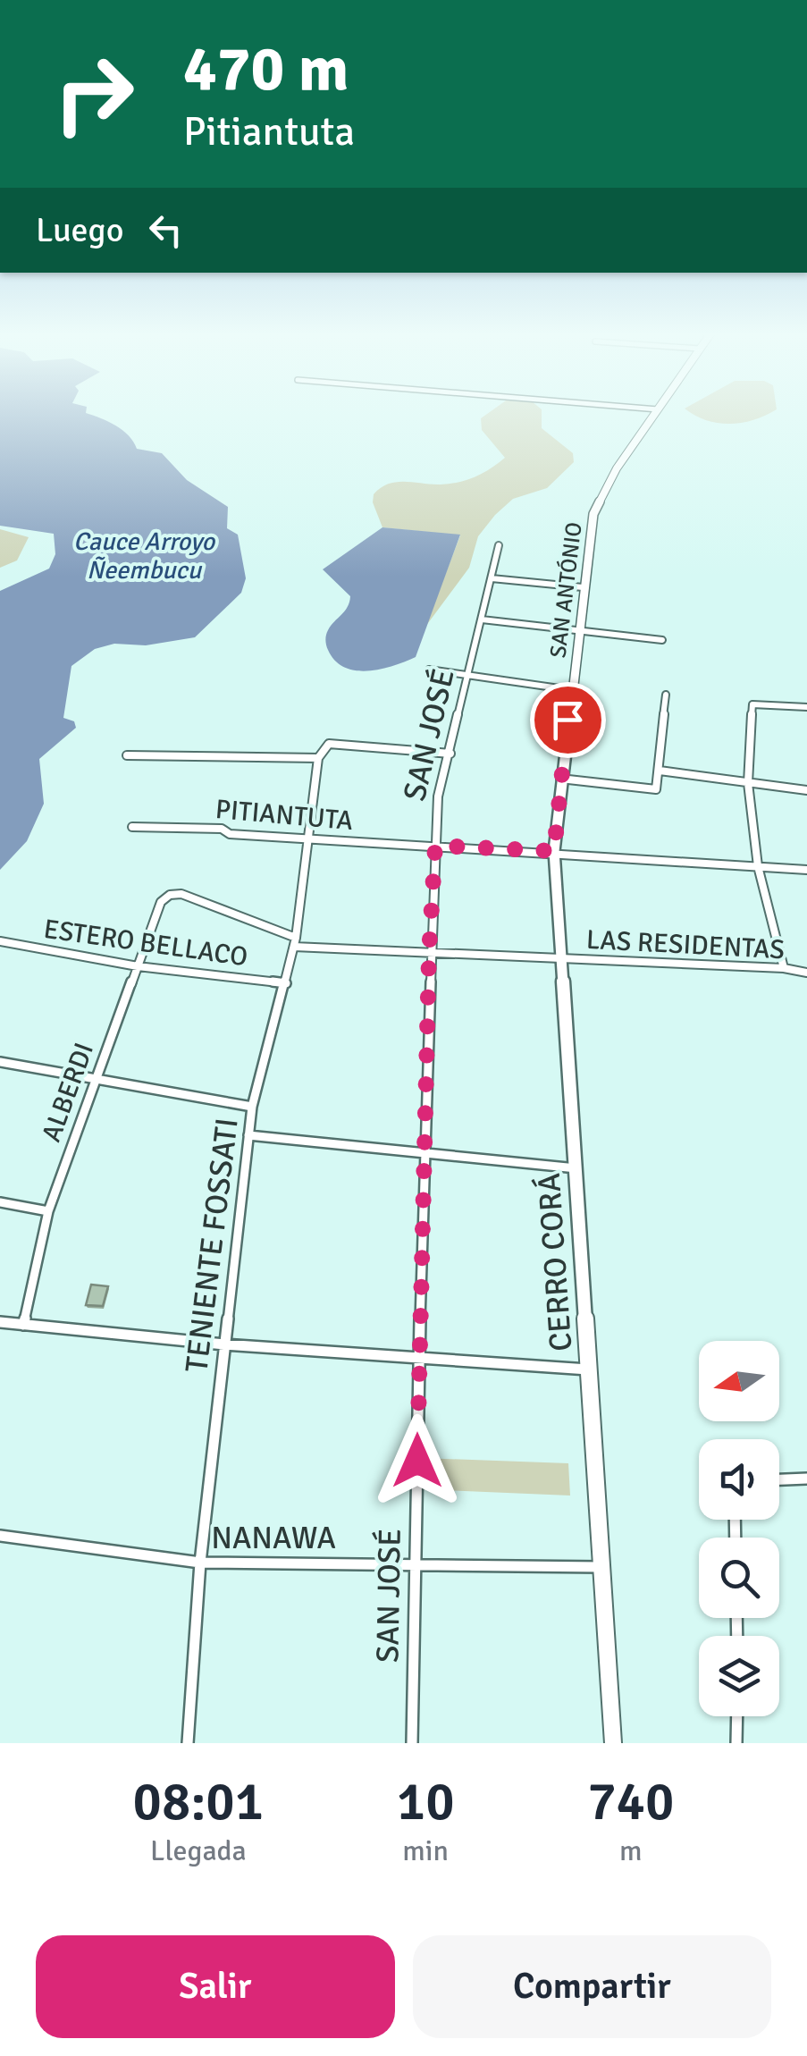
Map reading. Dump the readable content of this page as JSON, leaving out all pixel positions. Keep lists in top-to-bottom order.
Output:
{
  "streets": {
    "street": [
      "SAN ANTÓNIO",
      "SAN JOSÉ",
      "PITIANTUTA",
      "ESTERO BELLACO",
      "LAS RESIDENTAS",
      "ALBERDI",
      "TENIENTE FOSSATI",
      "CERRO CORÁ",
      "NANAWA"
    ]
  },
  "crossings": [
    ["SAN ANTÓNIO", "CERRO CORÁ"],
    ["SAN JOSÉ", "PITIANTUTA"],
    ["SAN JOSÉ", "LAS RESIDENTAS"],
    ["SAN JOSÉ", "NANAWA"],
    ["PITIANTUTA", "TENIENTE FOSSATI"],
    ["PITIANTUTA", "CERRO CORÁ"],
    ["ESTERO BELLACO", "ALBERDI"],
    ["ESTERO BELLACO", "TENIENTE FOSSATI"],
    ["LAS RESIDENTAS", "ALBERDI"],
    ["LAS RESIDENTAS", "TENIENTE FOSSATI"],
    ["LAS RESIDENTAS", "CERRO CORÁ"],
    ["TENIENTE FOSSATI", "NANAWA"],
    ["CERRO CORÁ", "NANAWA"]
  ],
  "water": ["Cauce Arroyo Ñeembucu"],
  "north": "left",
  "page": {
    "turn": ["470 m", "Pitiantuta"],
    "then": "Luego",
    "eta": [
      "08:01",
      "Llegada",
      "10",
      "min",
      "740",
      "m"
    ],
    "buttons": ["Salir", "Compartir"]
  }
}
